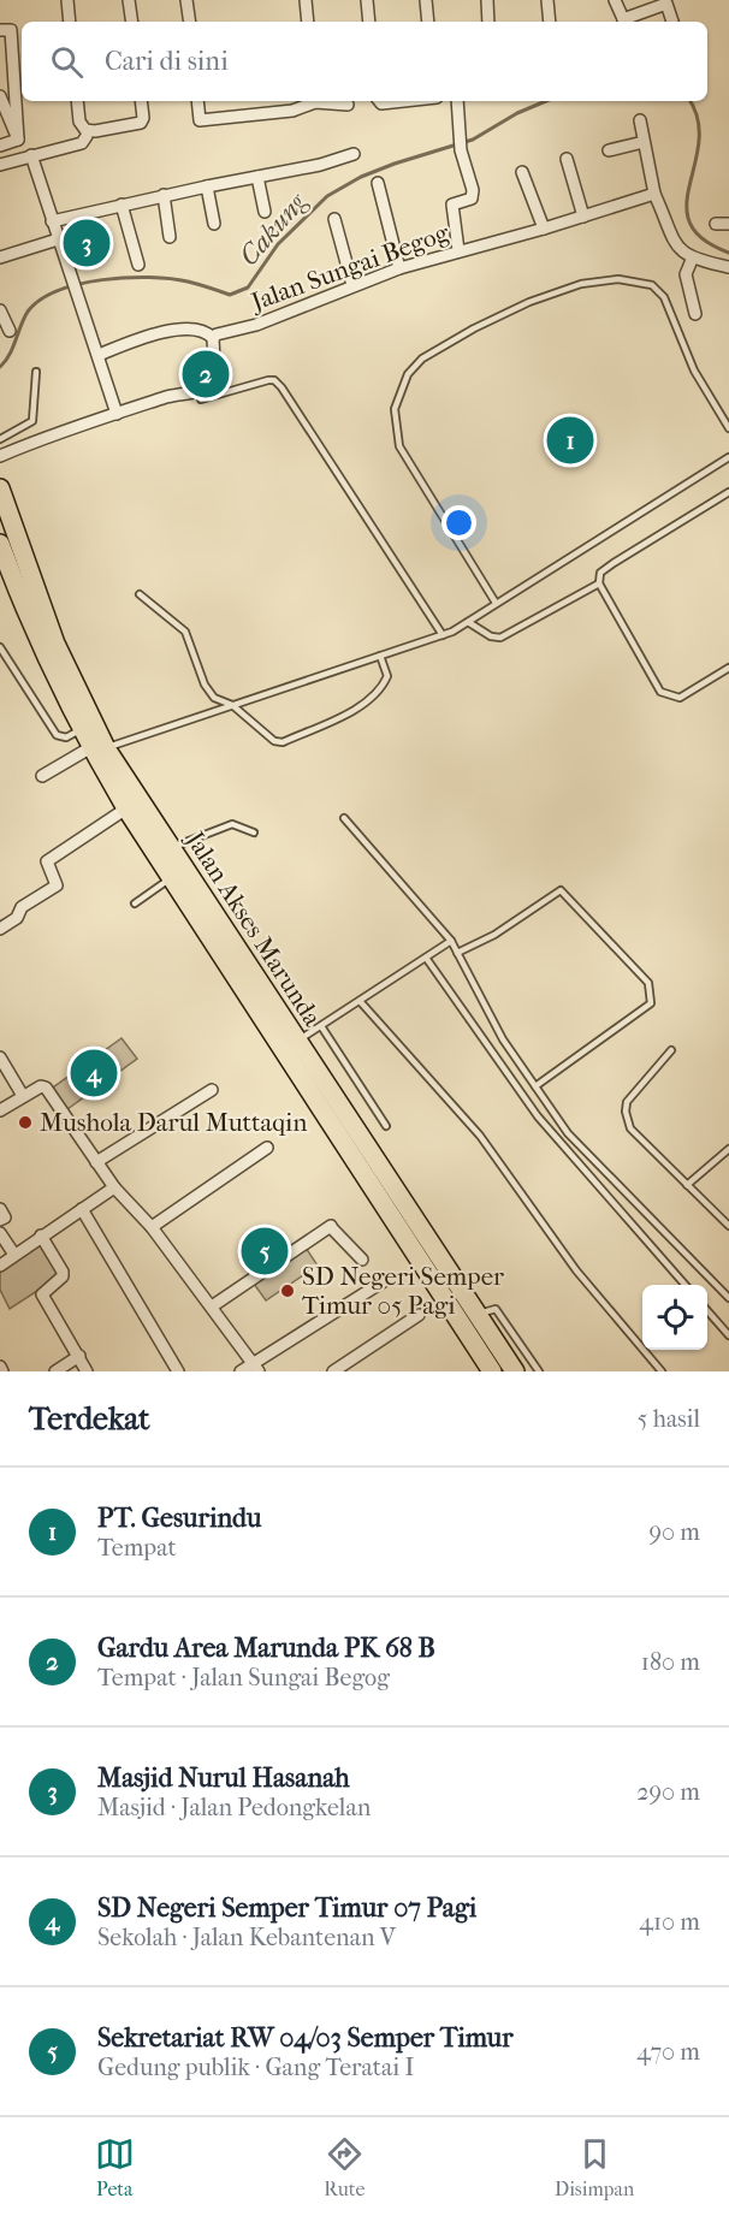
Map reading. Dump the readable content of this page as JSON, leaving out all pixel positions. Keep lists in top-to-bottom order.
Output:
{
  "streets": {
    "main road": ["Jalan Akses Marunda"],
    "street": ["Jalan Sungai Begog"]
  },
  "water": ["Cakung"],
  "places": ["Mushola Darul Muttaqin", "SD Negeri Semper Timur 05 Pagi"],
  "page": {
    "search": "Cari di sini",
    "pins": [
      "3",
      "2",
      "1",
      "4",
      "5"
    ],
    "heading": ["Terdekat", "5 hasil"],
    "list": [
      {
        "mark": "1",
        "name": "PT. Gesurindu",
        "note": "Tempat",
        "value": "90 m"
      },
      {
        "mark": "2",
        "name": "Gardu Area Marunda PK 68 B",
        "note": "Tempat · Jalan Sungai Begog",
        "value": "180 m"
      },
      {
        "mark": "3",
        "name": "Masjid Nurul Hasanah",
        "note": "Masjid · Jalan Pedongkelan",
        "value": "290 m"
      },
      {
        "mark": "4",
        "name": "SD Negeri Semper Timur 07 Pagi",
        "note": "Sekolah · Jalan Kebantenan V",
        "value": "410 m"
      },
      {
        "mark": "5",
        "name": "Sekretariat RW 04/03 Semper Timur",
        "note": "Gedung publik · Gang Teratai I",
        "value": "470 m"
      }
    ],
    "nav": ["Peta", "Rute", "Disimpan"]
  }
}
